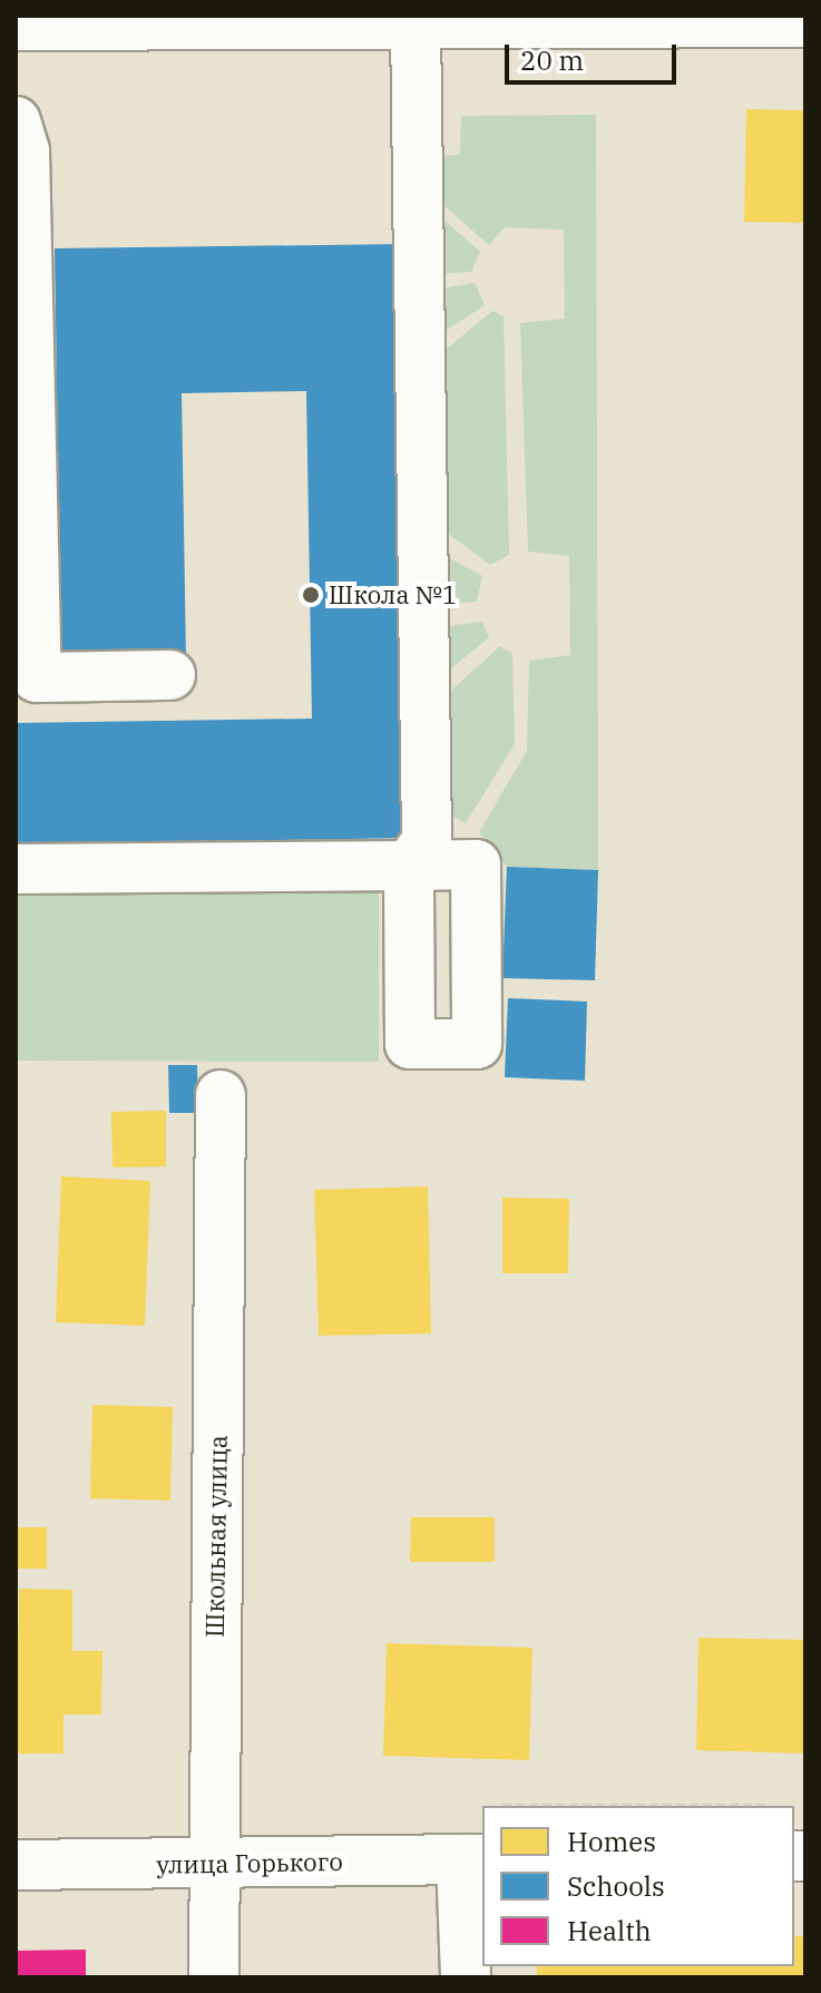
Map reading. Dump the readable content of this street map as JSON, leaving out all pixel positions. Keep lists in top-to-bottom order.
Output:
{
  "streets": {
    "street": ["Школьная улица", "улица Горького"]
  },
  "crossings": [
    ["Школьная улица", "улица Горького"]
  ],
  "places": ["Школа №1"],
  "legend": ["Homes", "Schools", "Health"],
  "scale_bar": "20 m"
}
